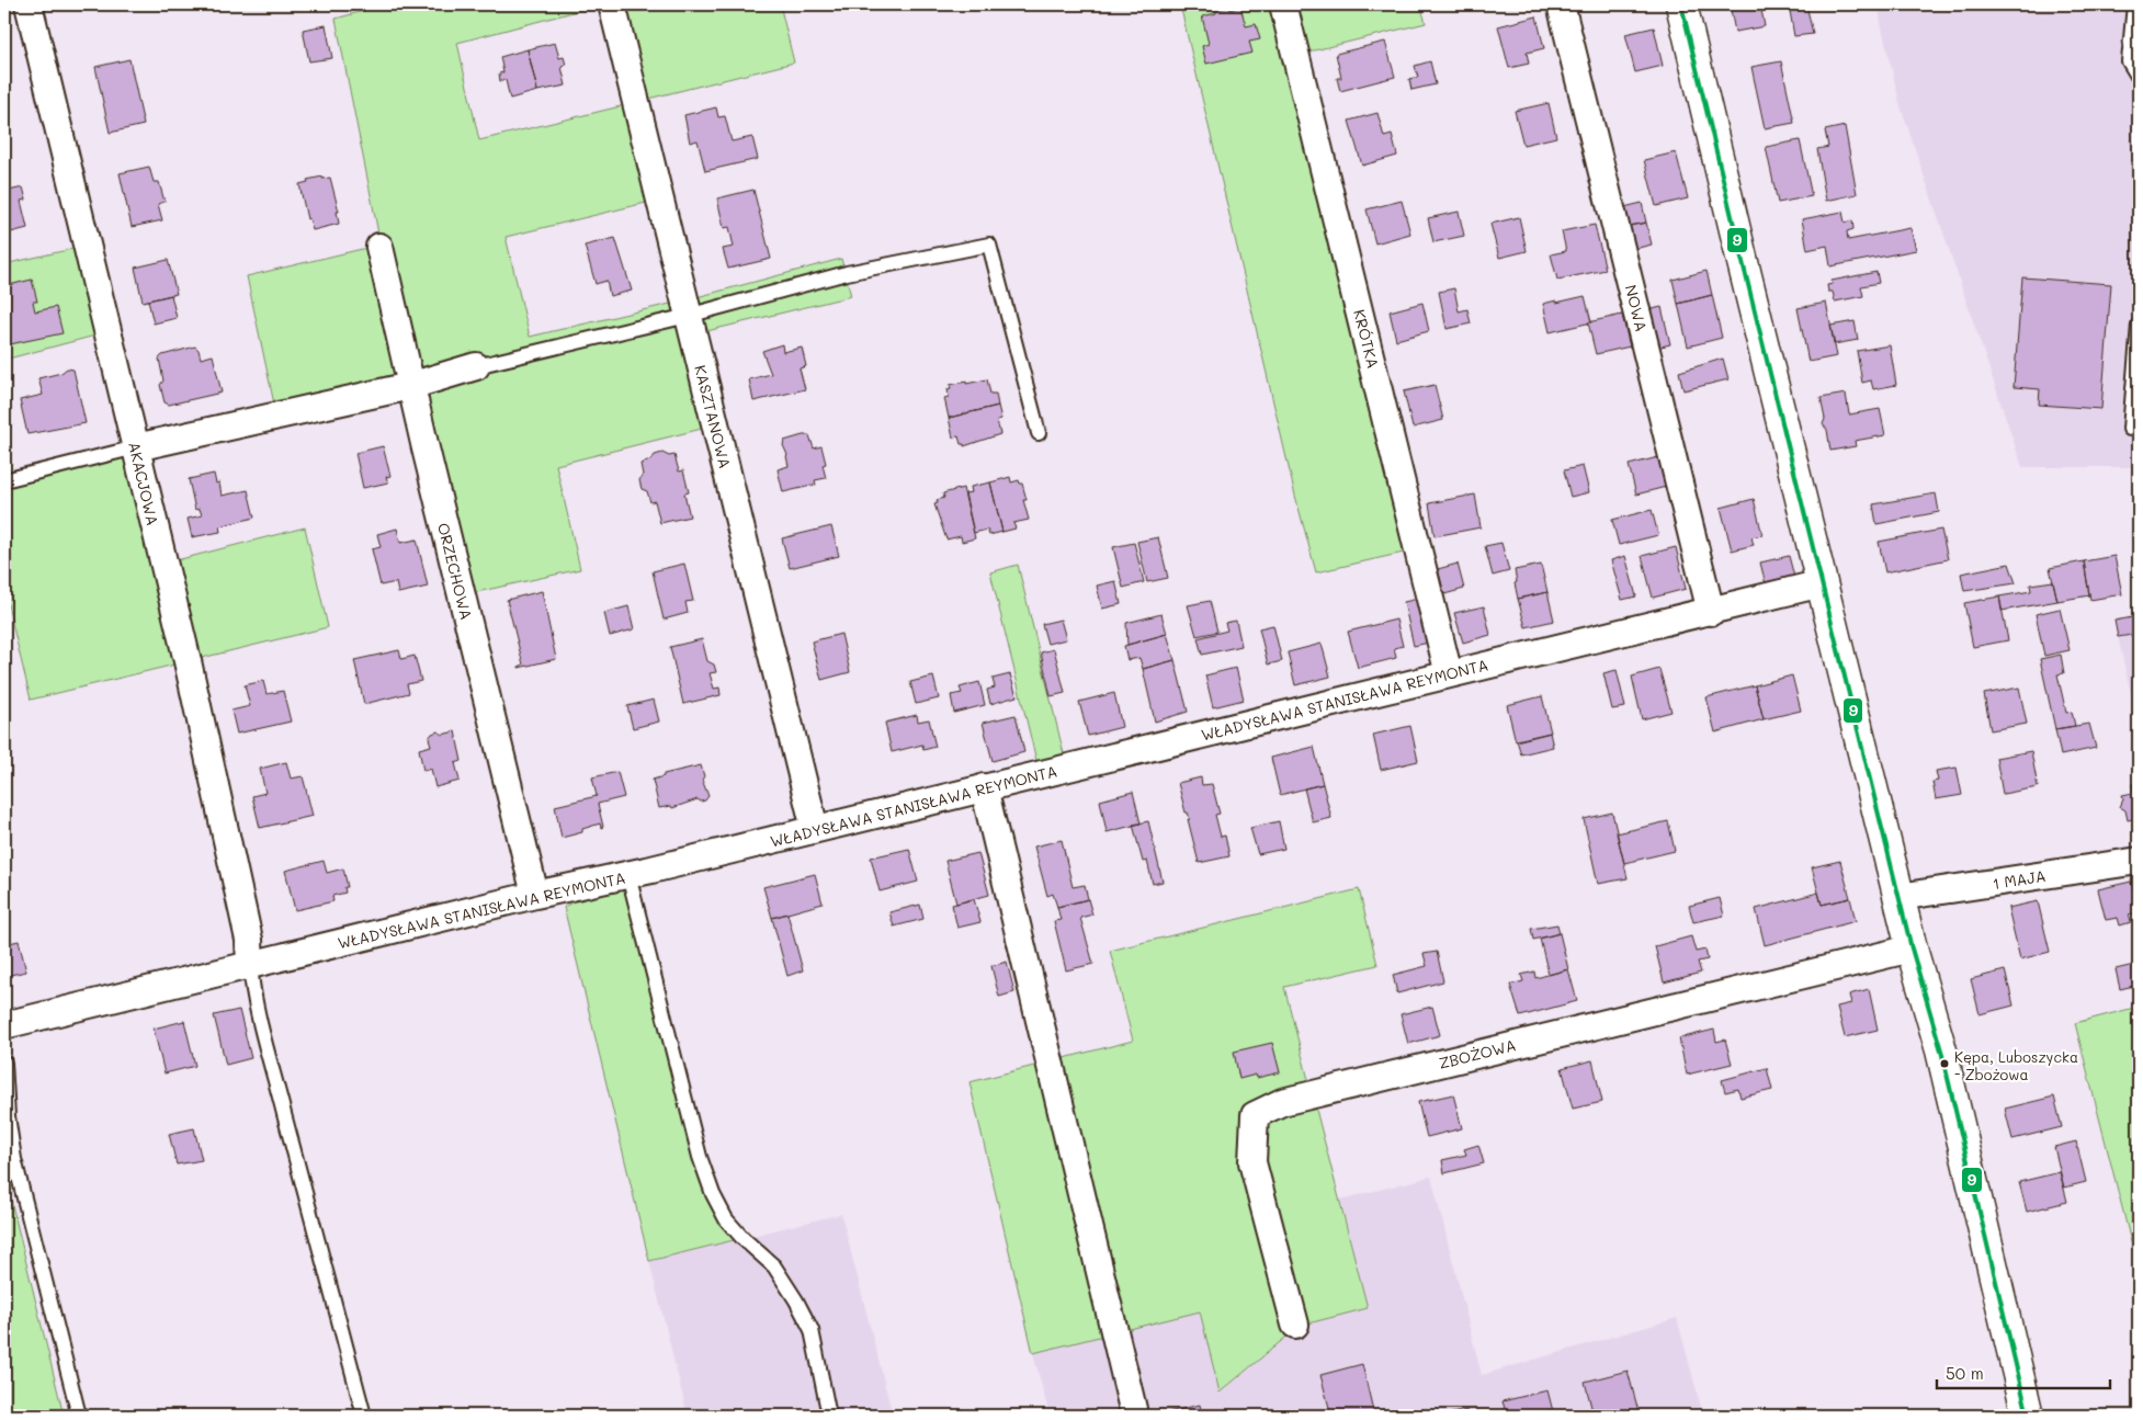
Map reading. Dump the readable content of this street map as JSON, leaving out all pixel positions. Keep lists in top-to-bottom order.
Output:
{
  "streets": {
    "street": [
      "NOWA",
      "KRÓTKA",
      "KASZTANOWA",
      "AKACJOWA",
      "ORZECHOWA",
      "WŁADYSŁAWA STANISŁAWA REYMONTA",
      "1 MAJA",
      "ZBOŻOWA"
    ]
  },
  "crossings": [
    ["NOWA", "WŁADYSŁAWA STANISŁAWA REYMONTA"],
    ["KRÓTKA", "WŁADYSŁAWA STANISŁAWA REYMONTA"],
    ["KASZTANOWA", "WŁADYSŁAWA STANISŁAWA REYMONTA"],
    ["AKACJOWA", "WŁADYSŁAWA STANISŁAWA REYMONTA"],
    ["ORZECHOWA", "WŁADYSŁAWA STANISŁAWA REYMONTA"]
  ],
  "places": ["Kępa, Luboszycka - Zbożowa"],
  "lines": ["transit line 9"],
  "scale_bar": "50 m"
}
